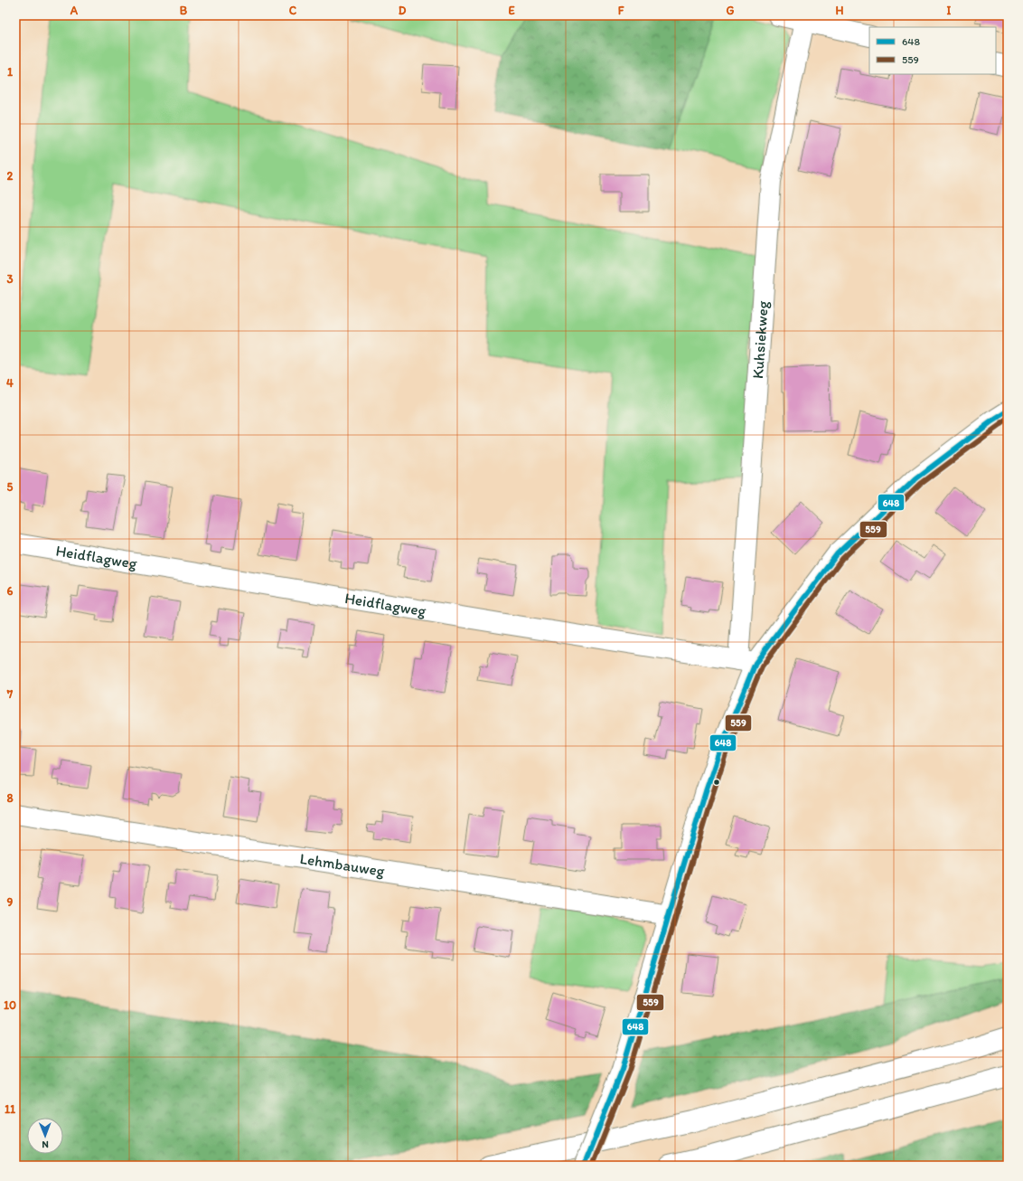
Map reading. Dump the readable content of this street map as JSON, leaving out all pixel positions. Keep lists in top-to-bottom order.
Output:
{
  "streets": {
    "main road": ["Kuhsiekweg", "Heidflagweg", "Lehmbauweg"]
  },
  "crossings": [
    ["Kuhsiekweg", "Heidflagweg"]
  ],
  "lines": ["transit line 648", "transit line 559"],
  "legend": ["648", "559"],
  "north": "bottom",
  "grid": {
    "columns": [
      "A",
      "B",
      "C",
      "D",
      "E",
      "F",
      "G",
      "H",
      "I"
    ],
    "rows": [
      "1",
      "2",
      "3",
      "4",
      "5",
      "6",
      "7",
      "8",
      "9",
      "10",
      "11"
    ]
  }
}
